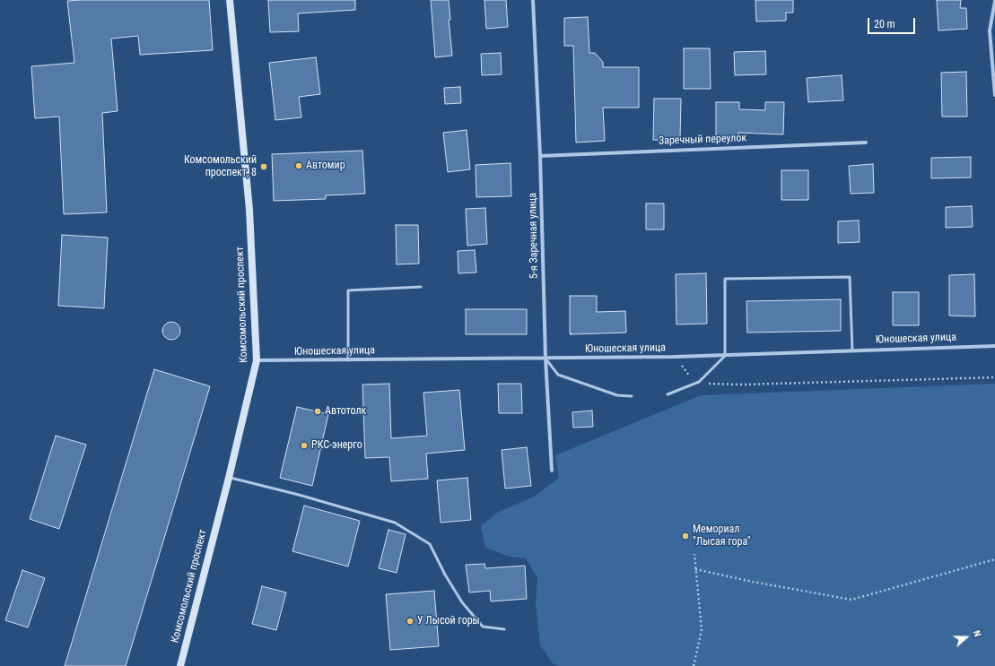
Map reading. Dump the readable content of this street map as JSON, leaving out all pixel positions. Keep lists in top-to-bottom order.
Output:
{
  "streets": {
    "main road": ["Комсомольский проспект"],
    "street": ["Заречный переулок", "5-я Заречная улица", "Юношеская улица"]
  },
  "crossings": [
    ["Заречный переулок", "5-я Заречная улица"],
    ["5-я Заречная улица", "Юношеская улица"],
    ["Комсомольский проспект", "Юношеская улица"]
  ],
  "places": [
    "Автомир",
    "Комсомольский проспект, 8",
    "Автотолк",
    "РКС-энерго",
    "Мемориал \"Лысая гора\"",
    "У Лысой горы"
  ],
  "scale_bar": "20 m",
  "north": "right"
}
